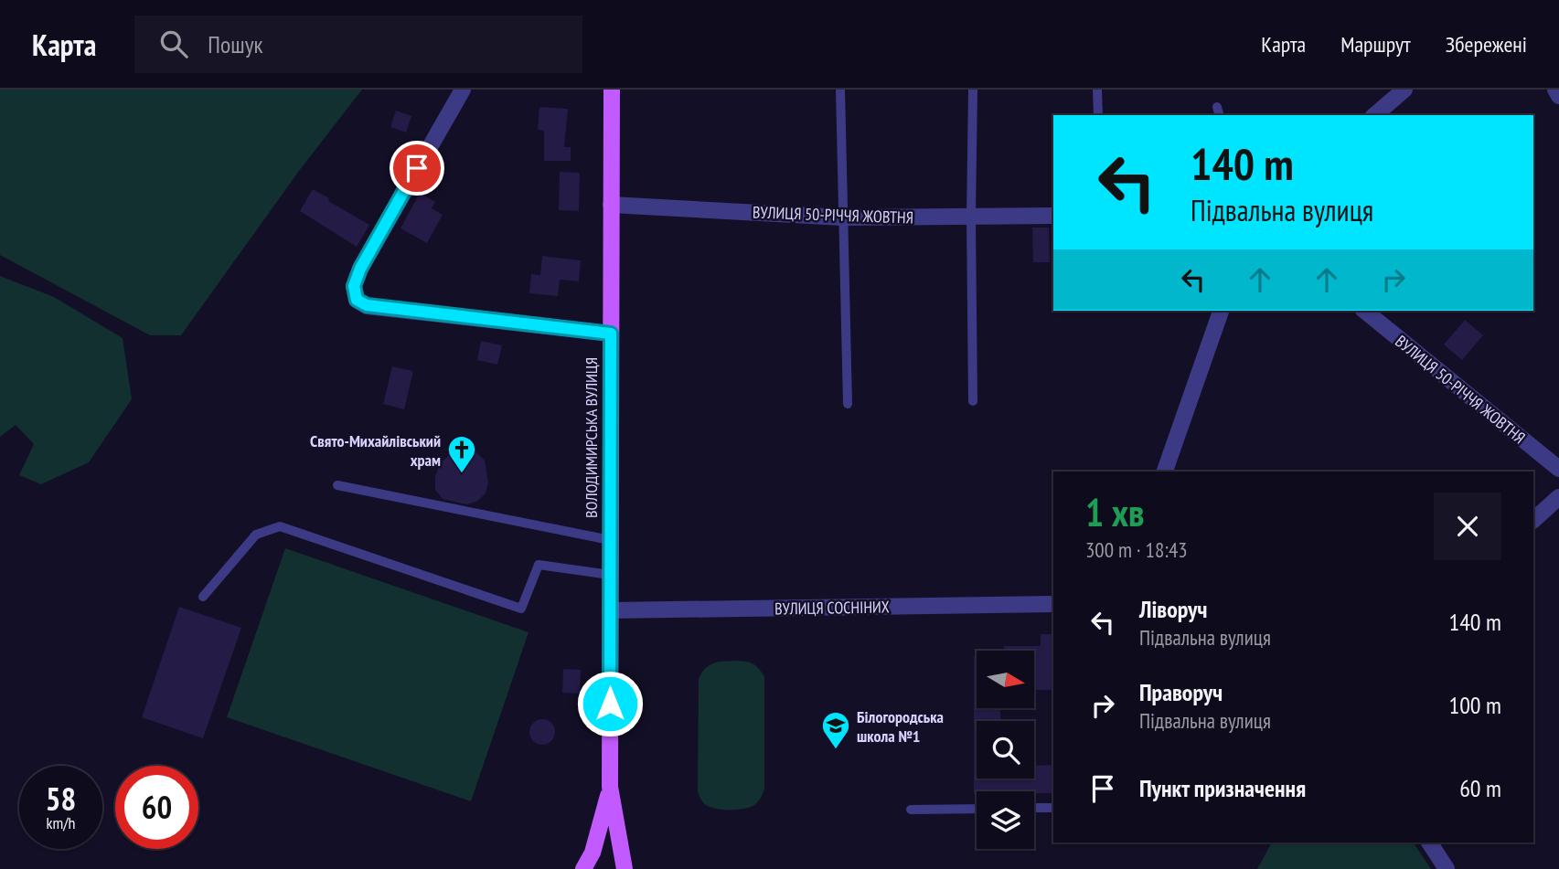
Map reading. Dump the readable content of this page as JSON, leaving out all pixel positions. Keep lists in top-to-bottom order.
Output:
{
  "streets": {
    "main road": ["ВОЛОДИМИРСЬКА ВУЛИЦЯ"],
    "street": ["ВУЛИЦЯ 50-РІЧЧЯ ЖОВТНЯ", "ВУЛИЦЯ СОСНІНИХ"]
  },
  "crossings": [
    ["ВУЛИЦЯ 50-РІЧЧЯ ЖОВТНЯ", "ВОЛОДИМИРСЬКА ВУЛИЦЯ"],
    ["ВОЛОДИМИРСЬКА ВУЛИЦЯ", "ВУЛИЦЯ СОСНІНИХ"]
  ],
  "places": {
    "church": ["Свято-Михайлівський храм"],
    "school or university": ["Білогородська школа №1"]
  },
  "north": "right",
  "page": {
    "header": "Карта",
    "search": "Пошук",
    "nav": ["Карта", "Маршрут", "Збережені"],
    "turn": ["140 m", "Підвальна вулиця"],
    "heading": ["1 хв", "300 m · 18:43"],
    "list": [
      {
        "name": "Ліворуч",
        "note": "Підвальна вулиця",
        "value": "140 m"
      },
      {
        "name": "Праворуч",
        "note": "Підвальна вулиця",
        "value": "100 m"
      },
      {
        "name": "Пункт призначення",
        "value": "60 m"
      }
    ],
    "speed": "58 km/h",
    "limit": "60"
  }
}
